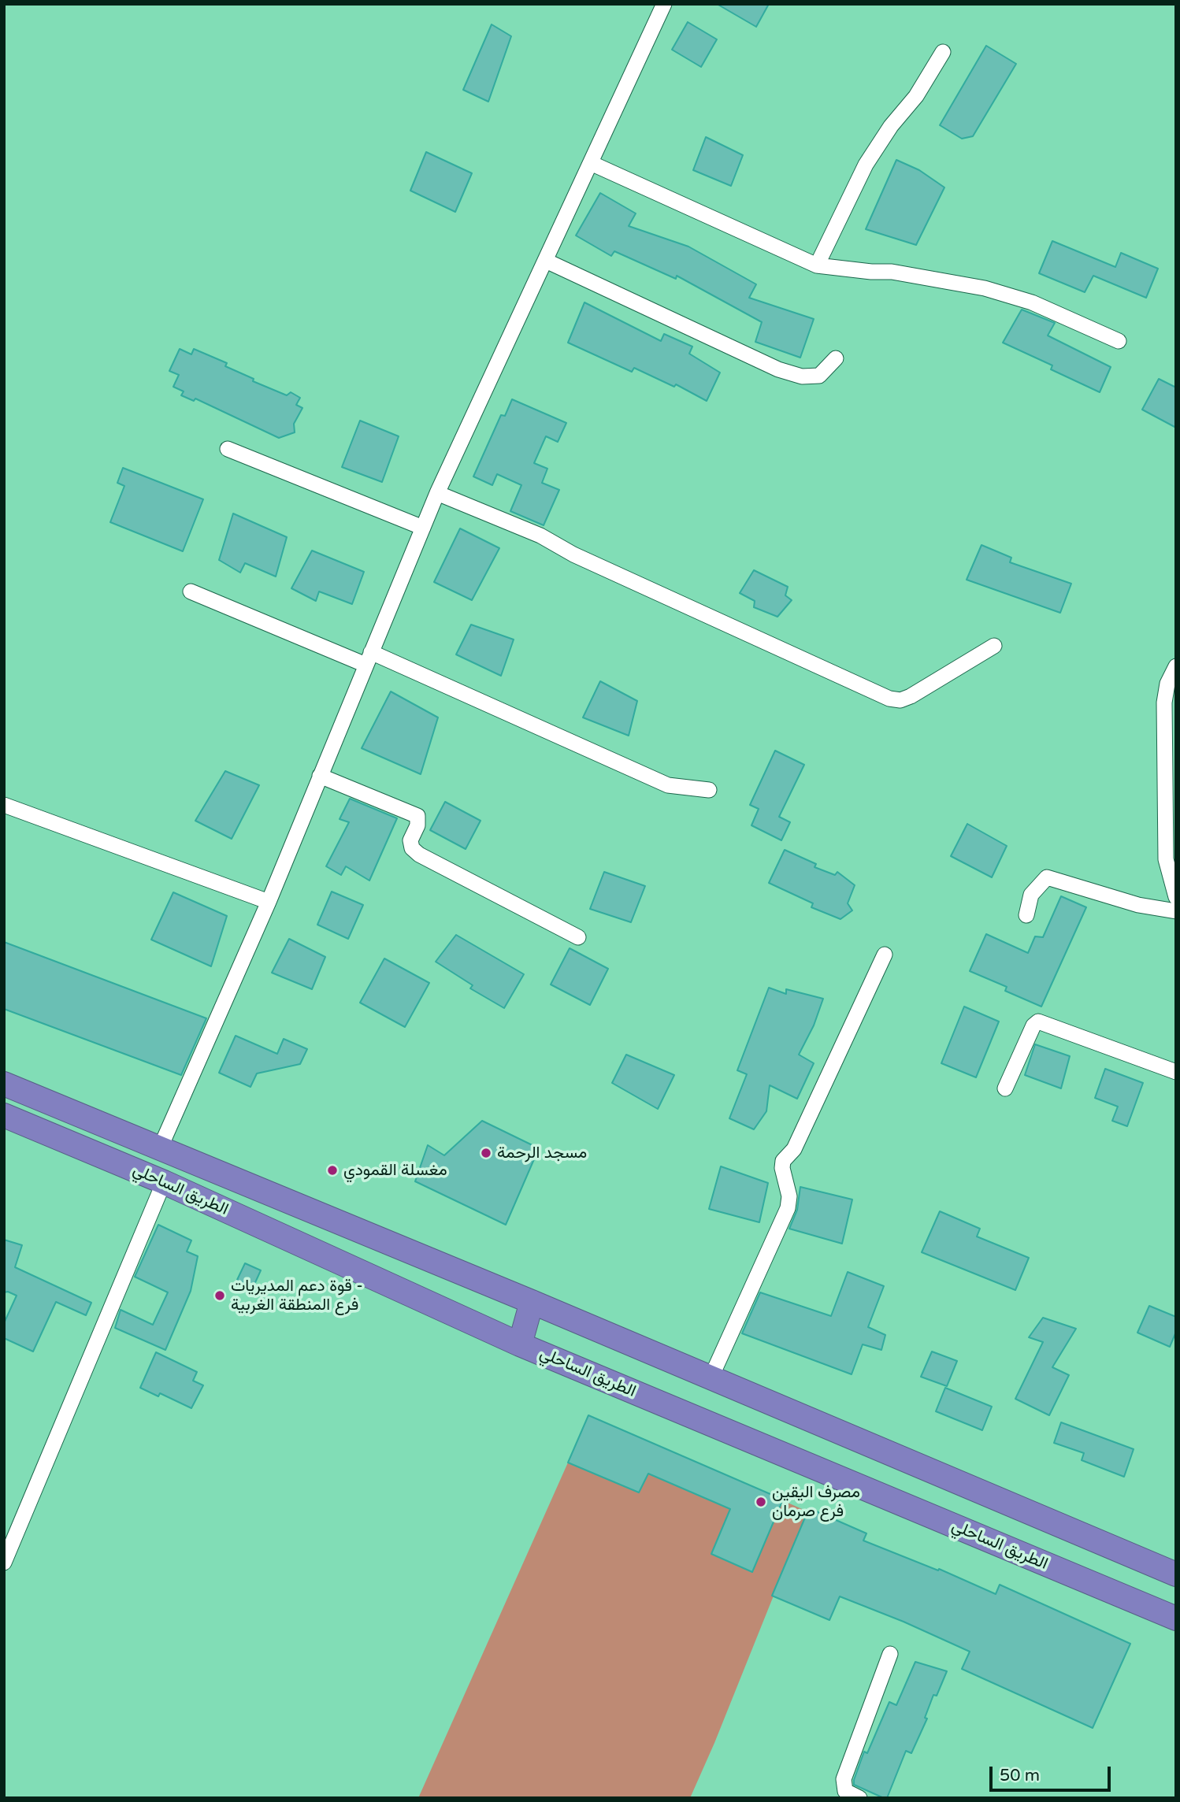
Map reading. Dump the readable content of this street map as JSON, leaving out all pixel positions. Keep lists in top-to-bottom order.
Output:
{
  "streets": {
    "highway": ["الطريق الساحلي"]
  },
  "places": [
    "مسجد الرحمة",
    "مغسلة القمودي",
    "قوة دعم المديريات - فرع المنطقة الغربية",
    "مصرف اليقين فرع صرمان"
  ],
  "scale_bar": "50 m"
}
